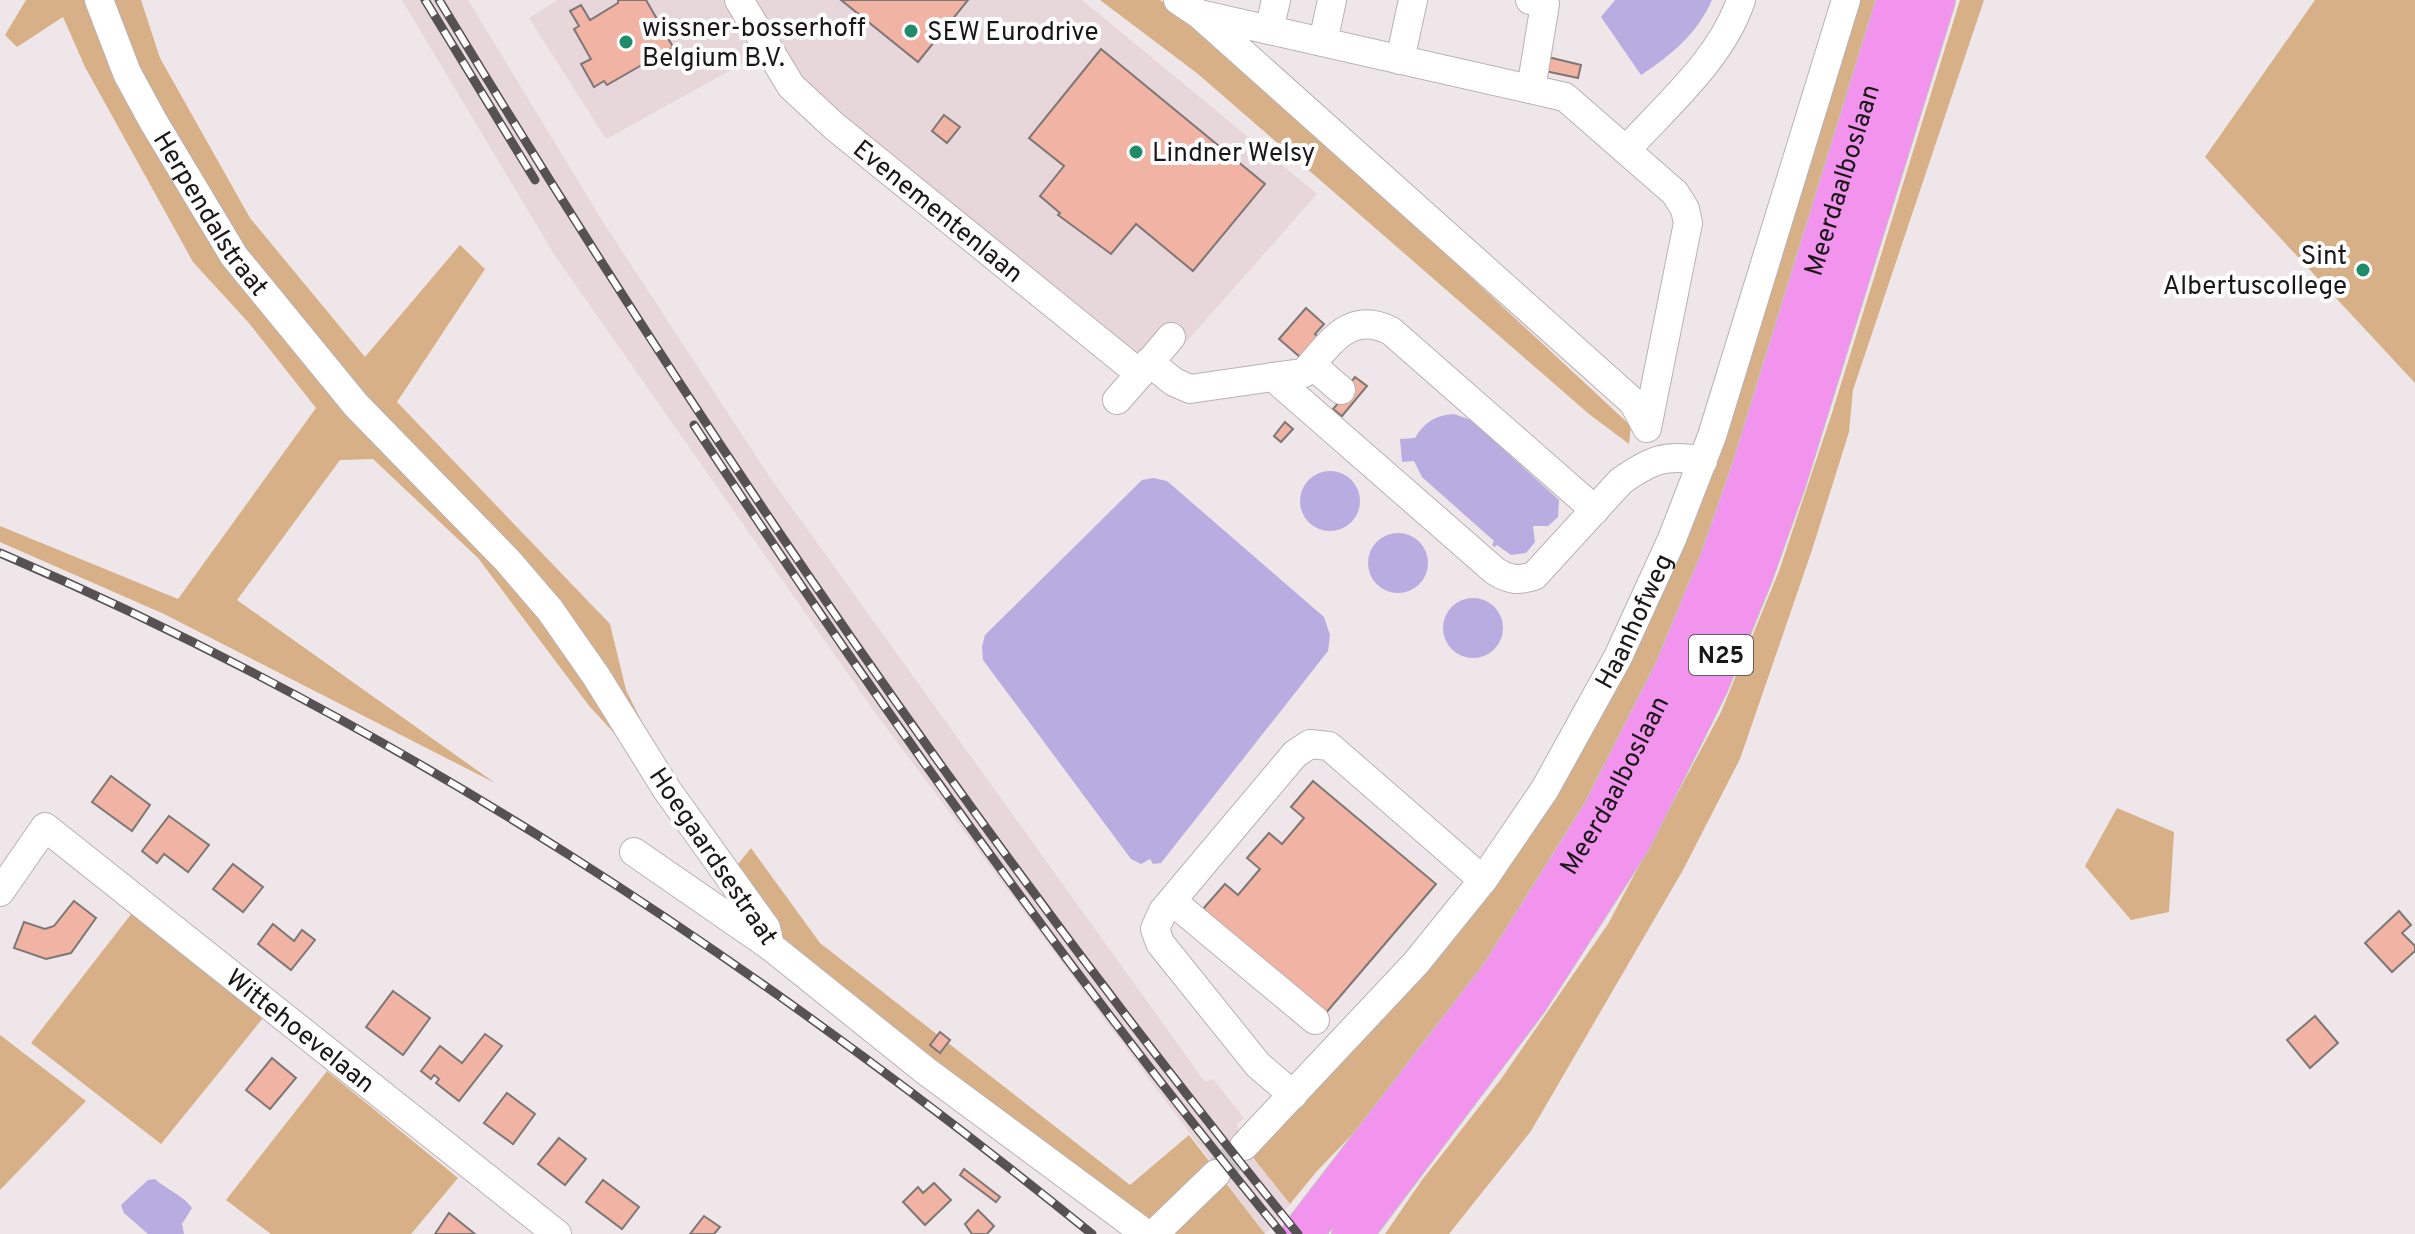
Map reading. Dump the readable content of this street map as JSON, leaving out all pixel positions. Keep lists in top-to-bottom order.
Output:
{
  "streets": {
    "highway": ["Meerdaalboslaan", "N25"],
    "street": [
      "Evenementenlaan",
      "Herpendalstraat",
      "Haanhofweg",
      "Hoegaardsestraat",
      "Wittehoevelaan"
    ]
  },
  "crossings": [
    ["Herpendalstraat", "Hoegaardsestraat"]
  ],
  "places": [
    "SEW Eurodrive",
    "wissner-bosserhoff Belgium B.V.",
    "Lindner Welsy",
    "Sint Albertuscollege"
  ]
}
